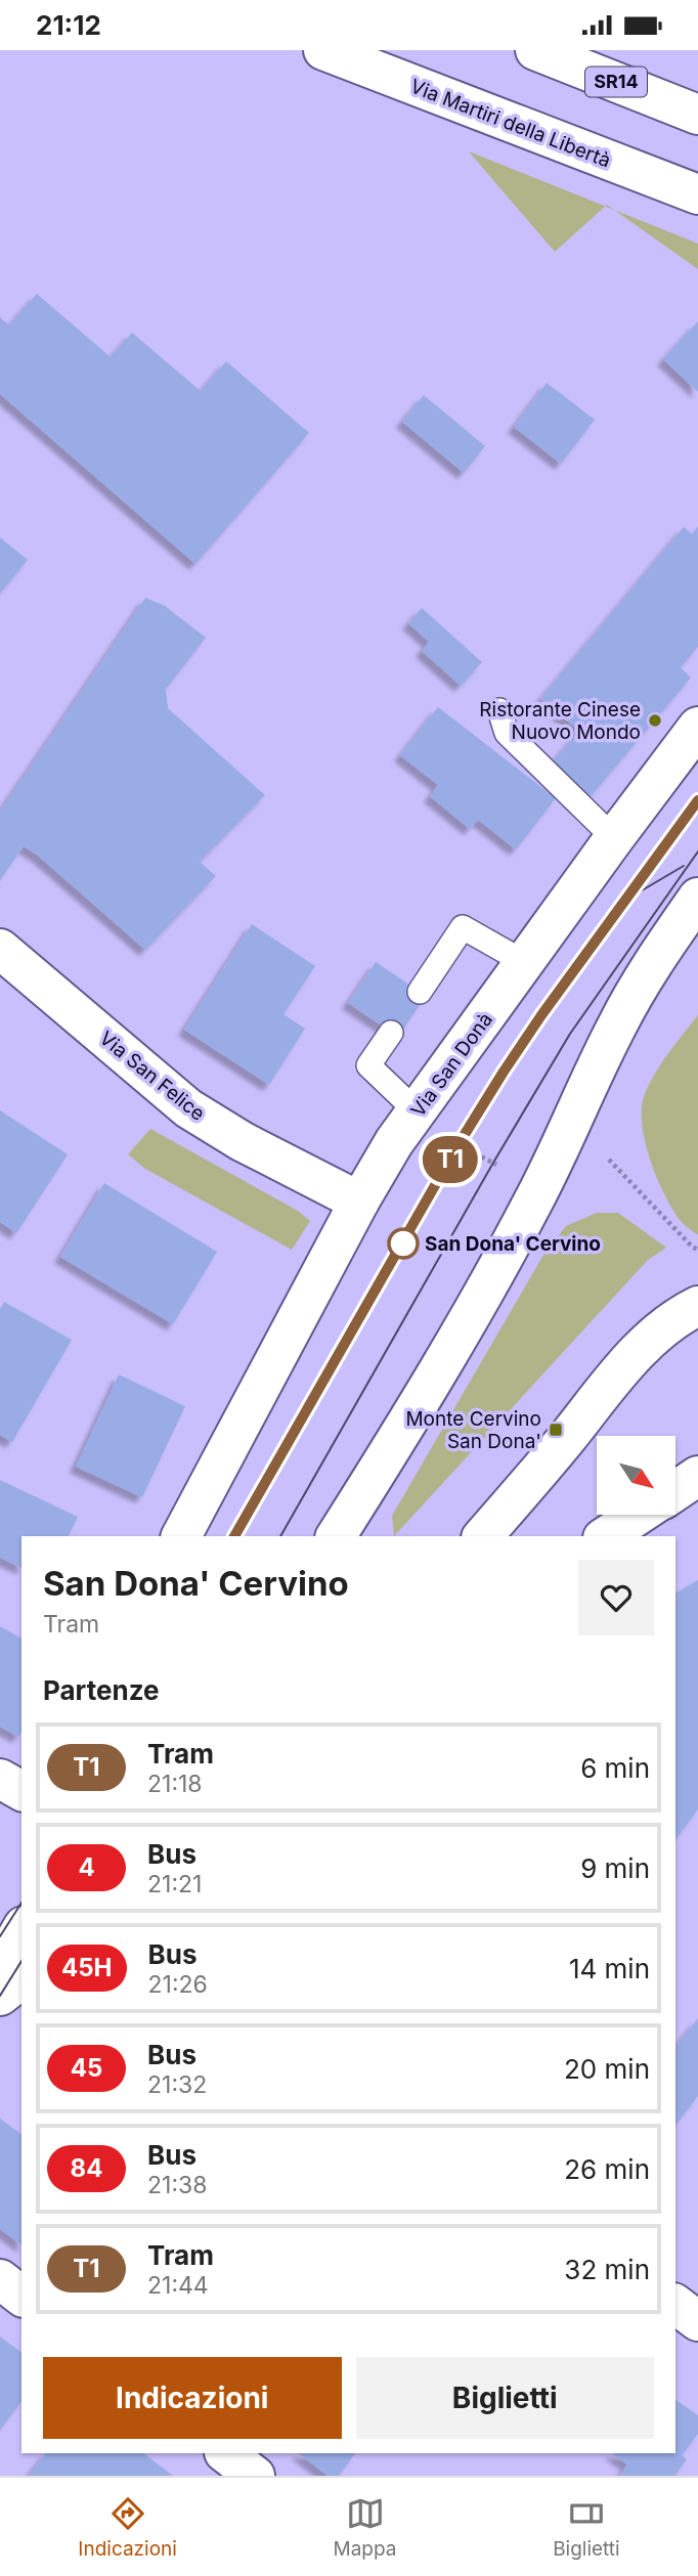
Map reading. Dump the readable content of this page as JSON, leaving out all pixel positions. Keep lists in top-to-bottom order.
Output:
{
  "streets": {
    "main road": [
      "SR14",
      "Via Martiri della Libertà",
      "Via San Donà",
      "Via San Felice"
    ]
  },
  "crossings": [
    ["Via San Donà", "Via San Felice"]
  ],
  "places": {
    "other": ["Ristorante Cinese Nuovo Mondo", "San Dona' Cervino"],
    "transit": ["Monte Cervino San Dona'"]
  },
  "lines": ["tram line T1"],
  "north": "bottom right",
  "page": {
    "status": "21:12",
    "on_map": "T1",
    "heading": [
      ["San Dona' Cervino", "Tram"],
      "Partenze"
    ],
    "list": [
      {
        "mark": "T1",
        "name": "Tram",
        "note": "21:18",
        "value": "6 min"
      },
      {
        "mark": "4",
        "name": "Bus",
        "note": "21:21",
        "value": "9 min"
      },
      {
        "mark": "45H",
        "name": "Bus",
        "note": "21:26",
        "value": "14 min"
      },
      {
        "mark": "45",
        "name": "Bus",
        "note": "21:32",
        "value": "20 min"
      },
      {
        "mark": "84",
        "name": "Bus",
        "note": "21:38",
        "value": "26 min"
      },
      {
        "mark": "T1",
        "name": "Tram",
        "note": "21:44",
        "value": "32 min"
      }
    ],
    "buttons": ["Indicazioni", "Biglietti"],
    "tabs": ["Indicazioni", "Mappa", "Biglietti"]
  }
}
